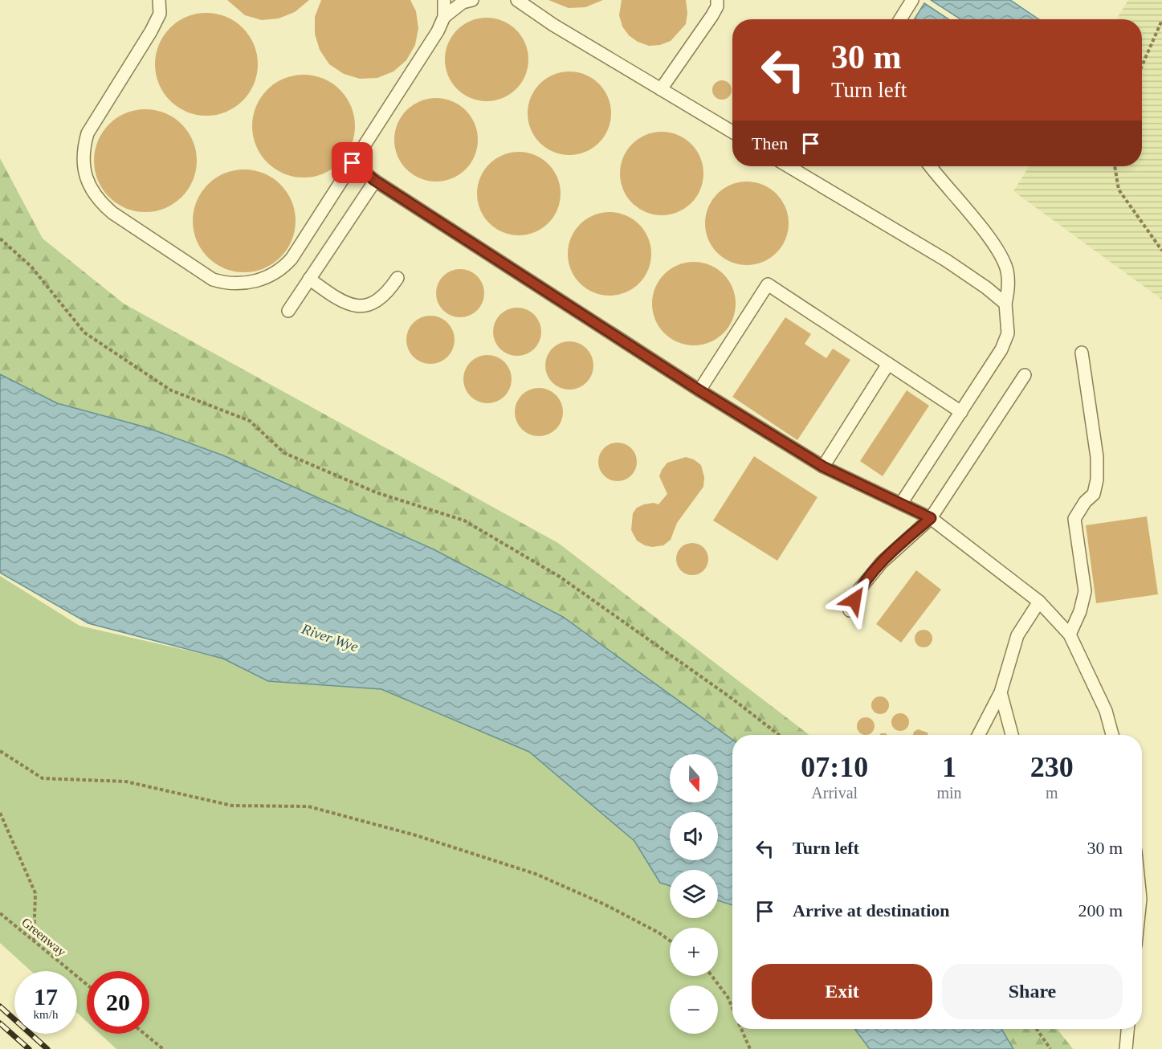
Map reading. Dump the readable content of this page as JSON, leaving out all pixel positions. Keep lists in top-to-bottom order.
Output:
{
  "streets": {
    "path": ["Greenway"]
  },
  "water": ["River Wye"],
  "north": "bottom",
  "page": {
    "turn": ["30 m", "Turn left"],
    "then": "Then",
    "eta": [
      "07:10",
      "Arrival",
      "1",
      "min",
      "230",
      "m"
    ],
    "map_buttons": ["+", "−"],
    "list": [
      {
        "name": "Turn left",
        "value": "30 m"
      },
      {
        "name": "Arrive at destination",
        "value": "200 m"
      }
    ],
    "buttons": ["Exit", "Share"],
    "speed": "17 km/h",
    "limit": "20"
  }
}
